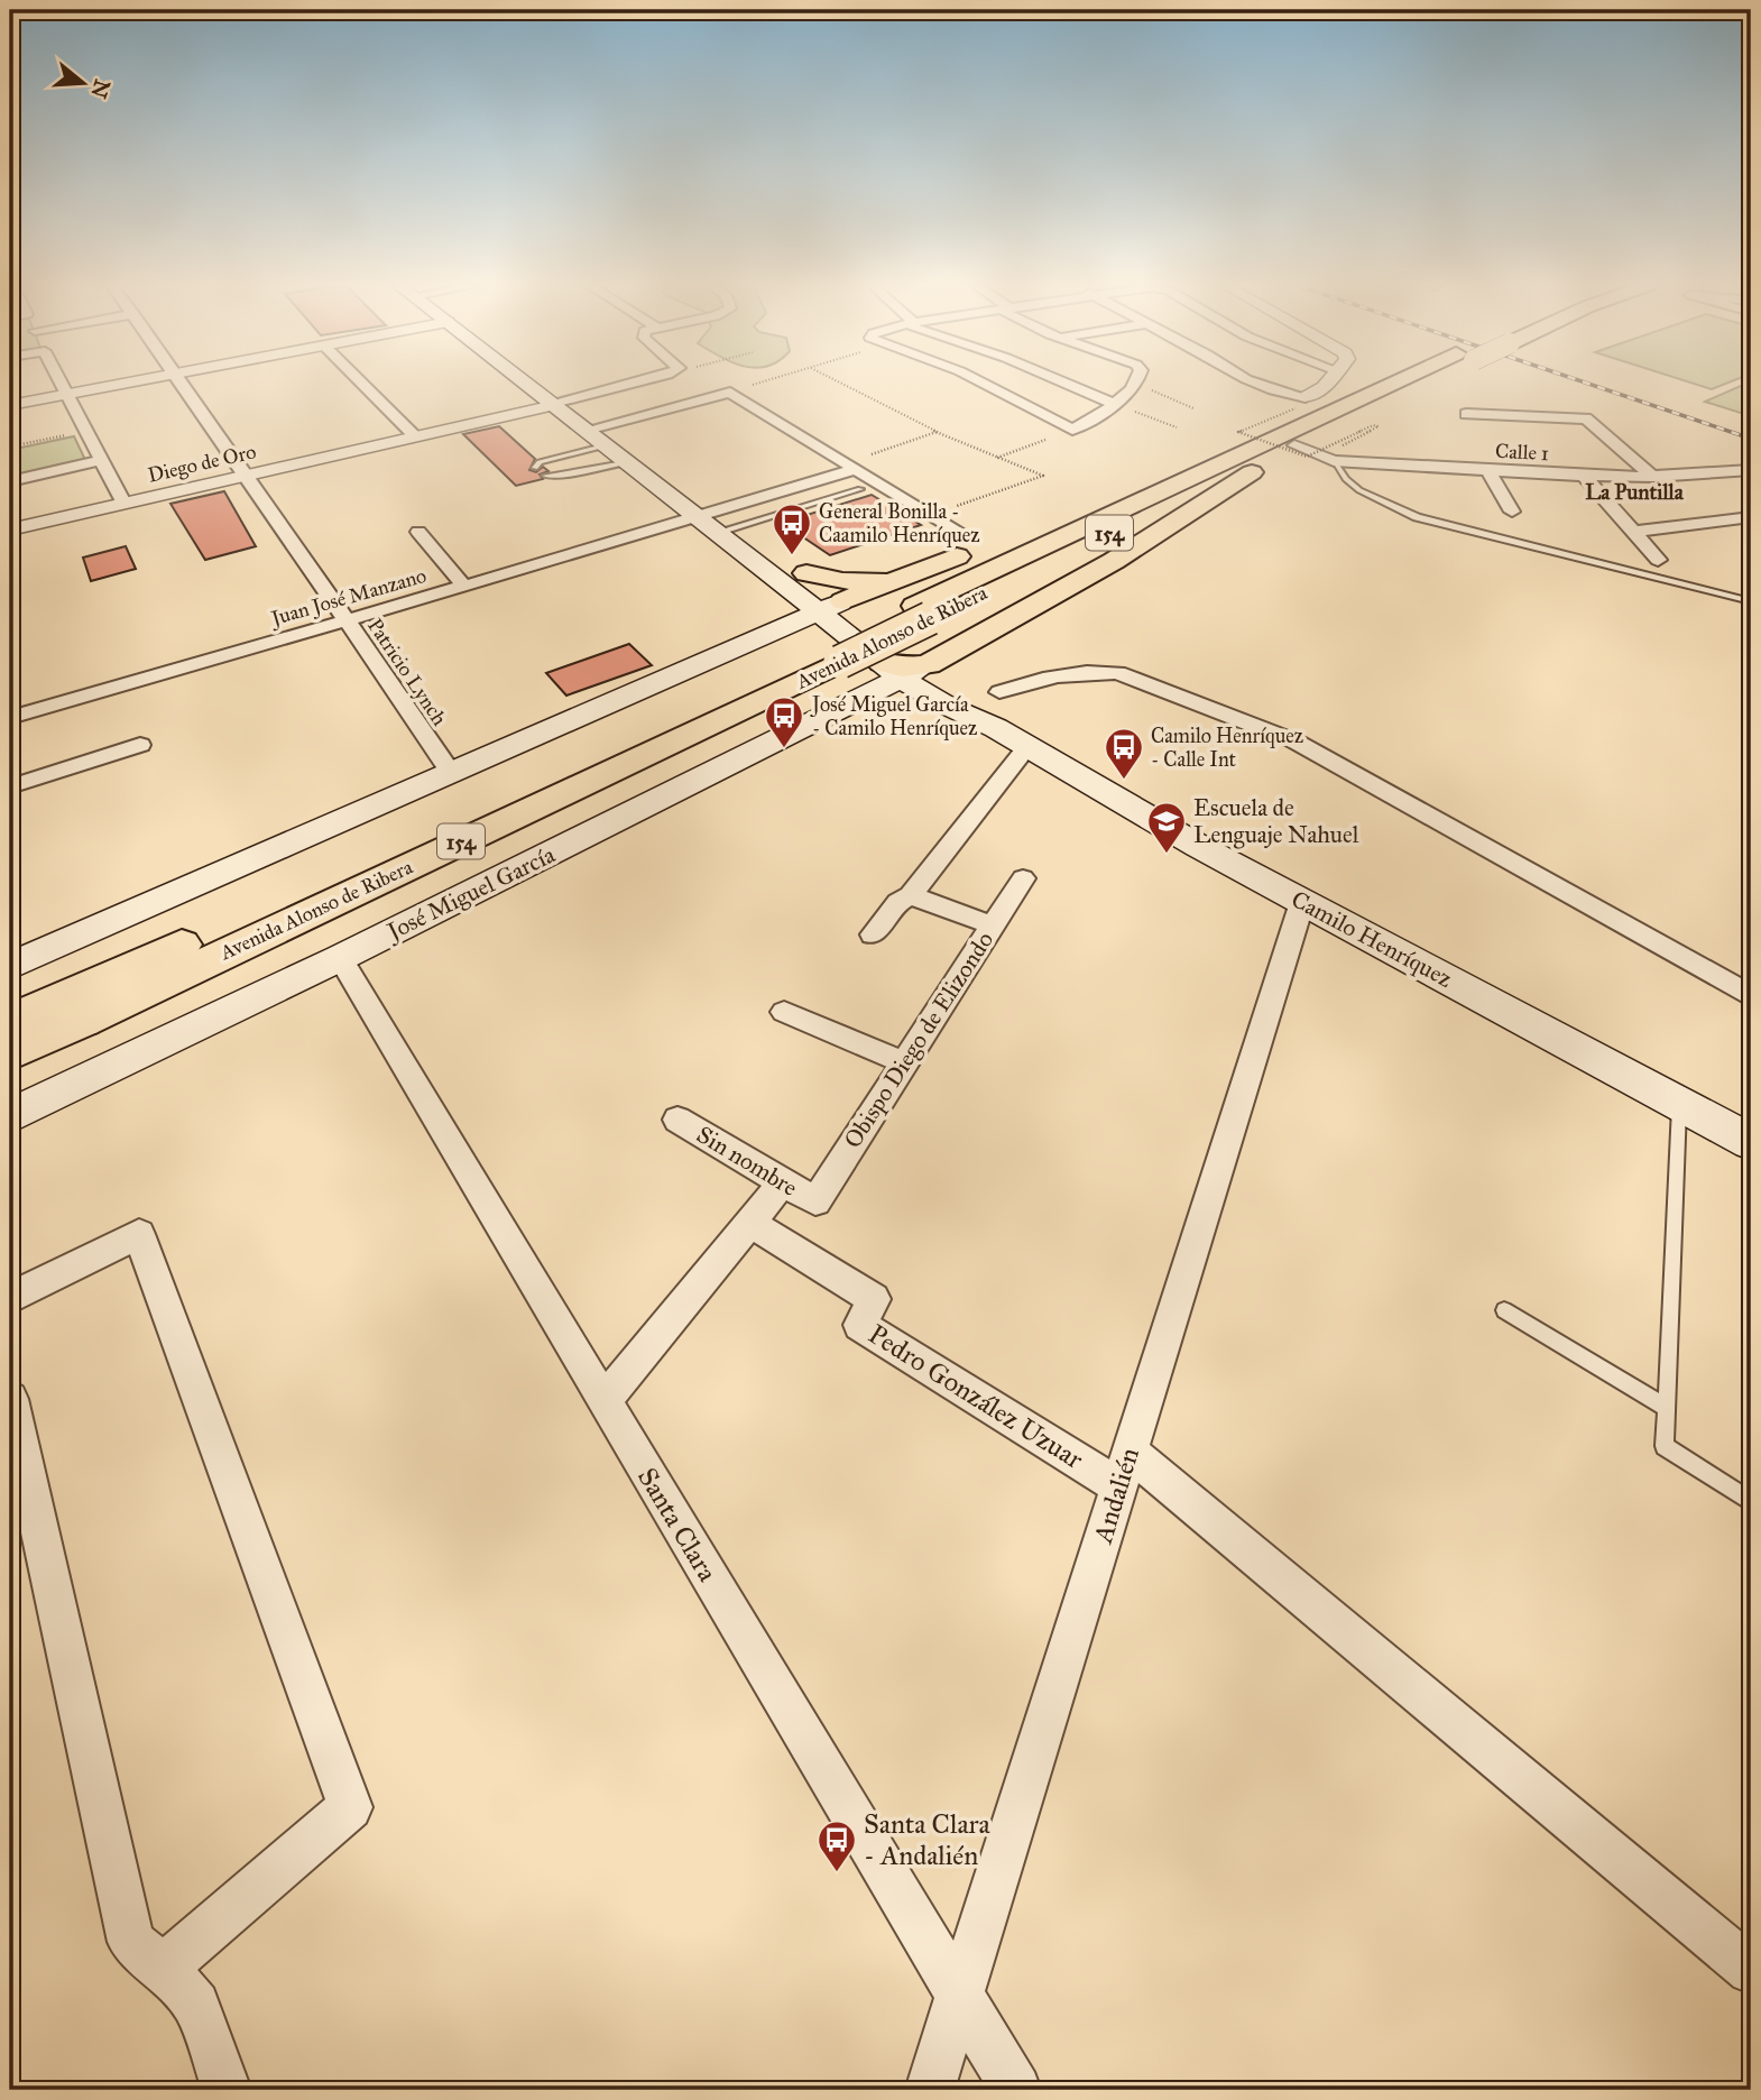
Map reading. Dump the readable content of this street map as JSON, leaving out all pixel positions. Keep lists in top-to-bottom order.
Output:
{
  "streets": {
    "highway": ["154", "Avenida Alonso de Ribera"],
    "main road": ["José Miguel García", "Camilo Henríquez"],
    "street": [
      "Calle 1",
      "Diego de Oro",
      "Juan José Manzano",
      "Patricio Lynch",
      "Obispo Diego de Elizondo",
      "Sin nombre",
      "Pedro González Uzuar",
      "Andalién",
      "Santa Clara"
    ]
  },
  "crossings": [
    ["Calle 1", "Avenida Alonso de Ribera"],
    ["Diego de Oro", "Patricio Lynch"],
    ["Diego de Oro", "Camilo Henríquez"],
    ["Juan José Manzano", "Patricio Lynch"],
    ["Juan José Manzano", "Camilo Henríquez"],
    ["José Miguel García", "Camilo Henríquez"],
    ["José Miguel García", "Santa Clara"],
    ["Camilo Henríquez", "Andalién"],
    ["Obispo Diego de Elizondo", "Sin nombre"],
    ["Pedro González Uzuar", "Andalién"],
    ["Andalién", "Santa Clara"]
  ],
  "districts": ["La Puntilla"],
  "places": {
    "bus stop": [
      "General Bonilla - Caamilo Henríquez",
      "José Miguel García - Camilo Henríquez",
      "Camilo Henríquez - Calle Int",
      "Santa Clara - Andalién"
    ],
    "school or university": ["Escuela de Lenguaje Nahuel"]
  },
  "north": "right"
}
